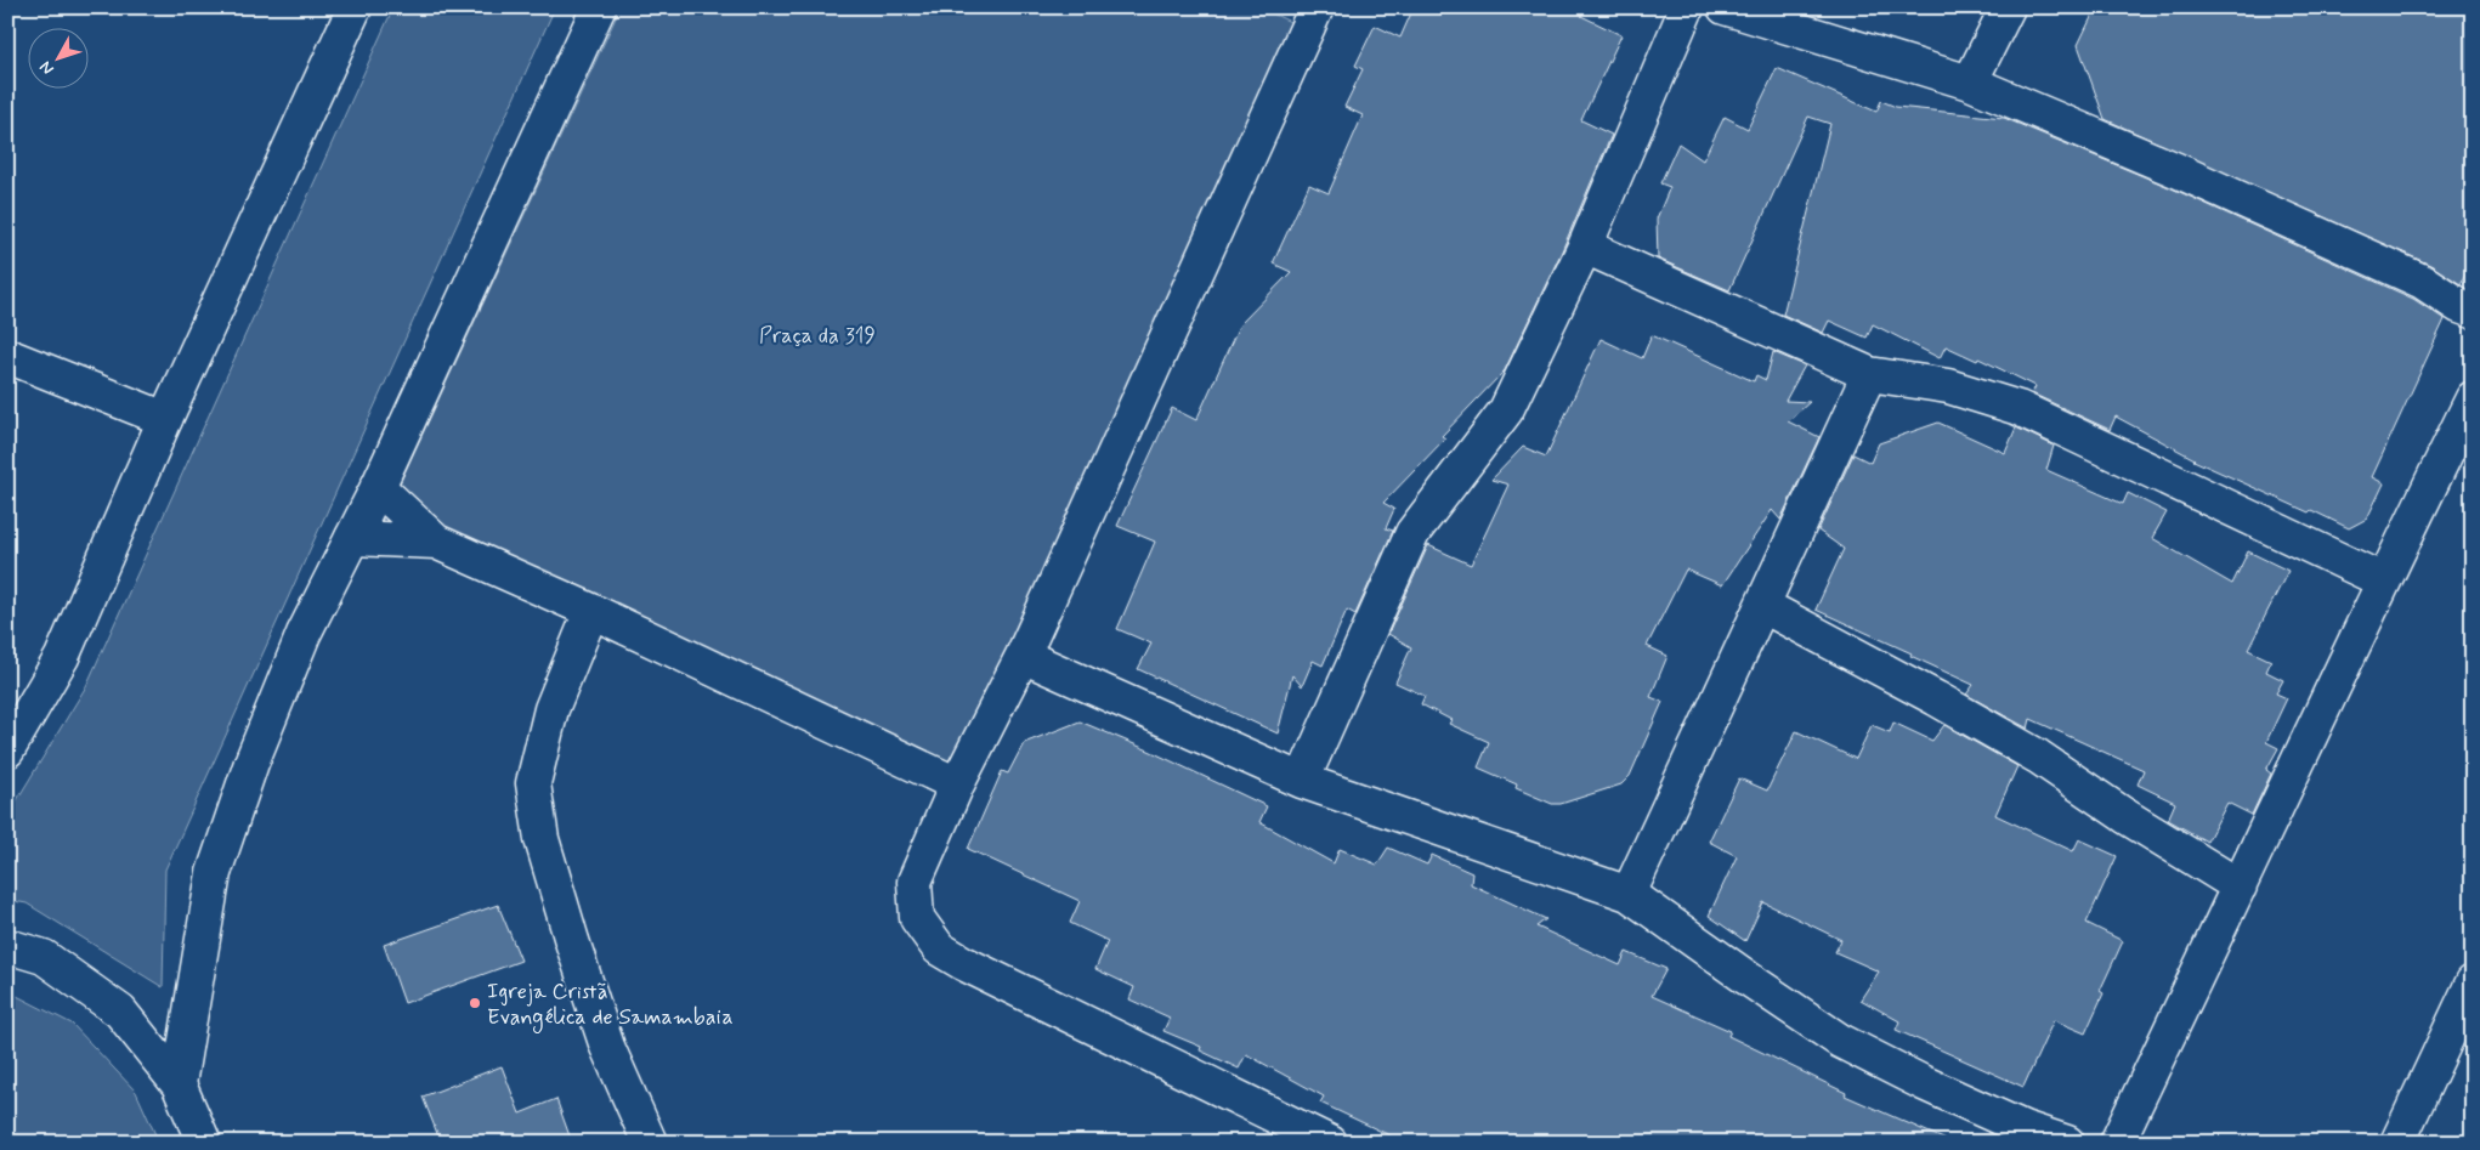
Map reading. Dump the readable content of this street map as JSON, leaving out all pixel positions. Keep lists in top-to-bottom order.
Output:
{
  "parks": ["Praça da 319"],
  "places": ["Igreja Cristã Evangélica de Samambaia"],
  "north": "bottom left"
}
